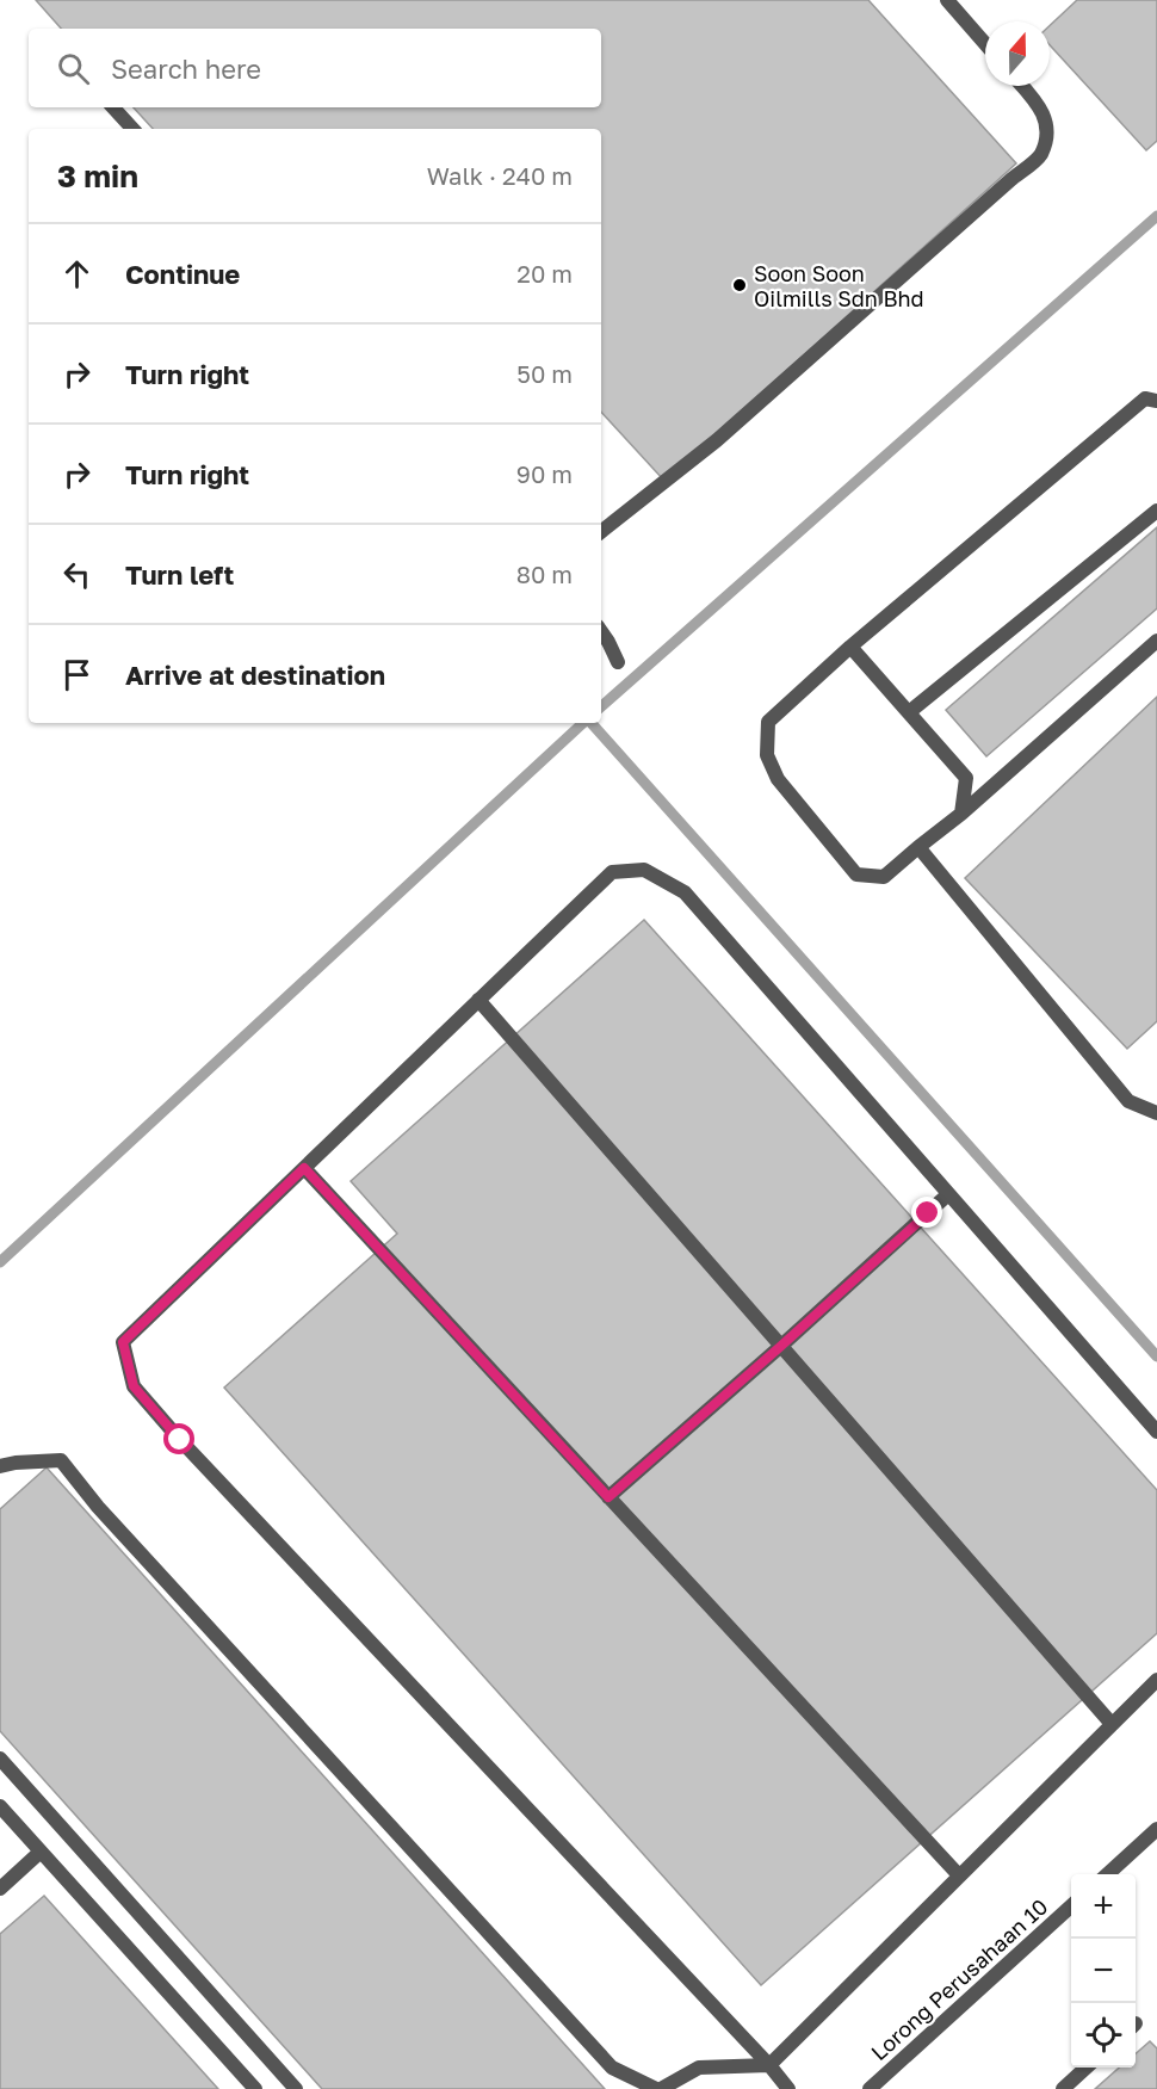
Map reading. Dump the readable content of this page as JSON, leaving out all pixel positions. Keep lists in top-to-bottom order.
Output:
{
  "streets": {
    "street": ["Lorong Perusahaan 10"]
  },
  "places": ["Soon Soon Oilmills Sdn Bhd"],
  "north": "top",
  "page": {
    "search": "Search here",
    "heading": ["3 min", "Walk · 240 m"],
    "list": [
      ["Continue", "20 m"],
      ["Turn right", "50 m"],
      ["Turn right", "90 m"],
      ["Turn left", "80 m"],
      "Arrive at destination"
    ],
    "map_buttons": ["+", "−"]
  }
}
